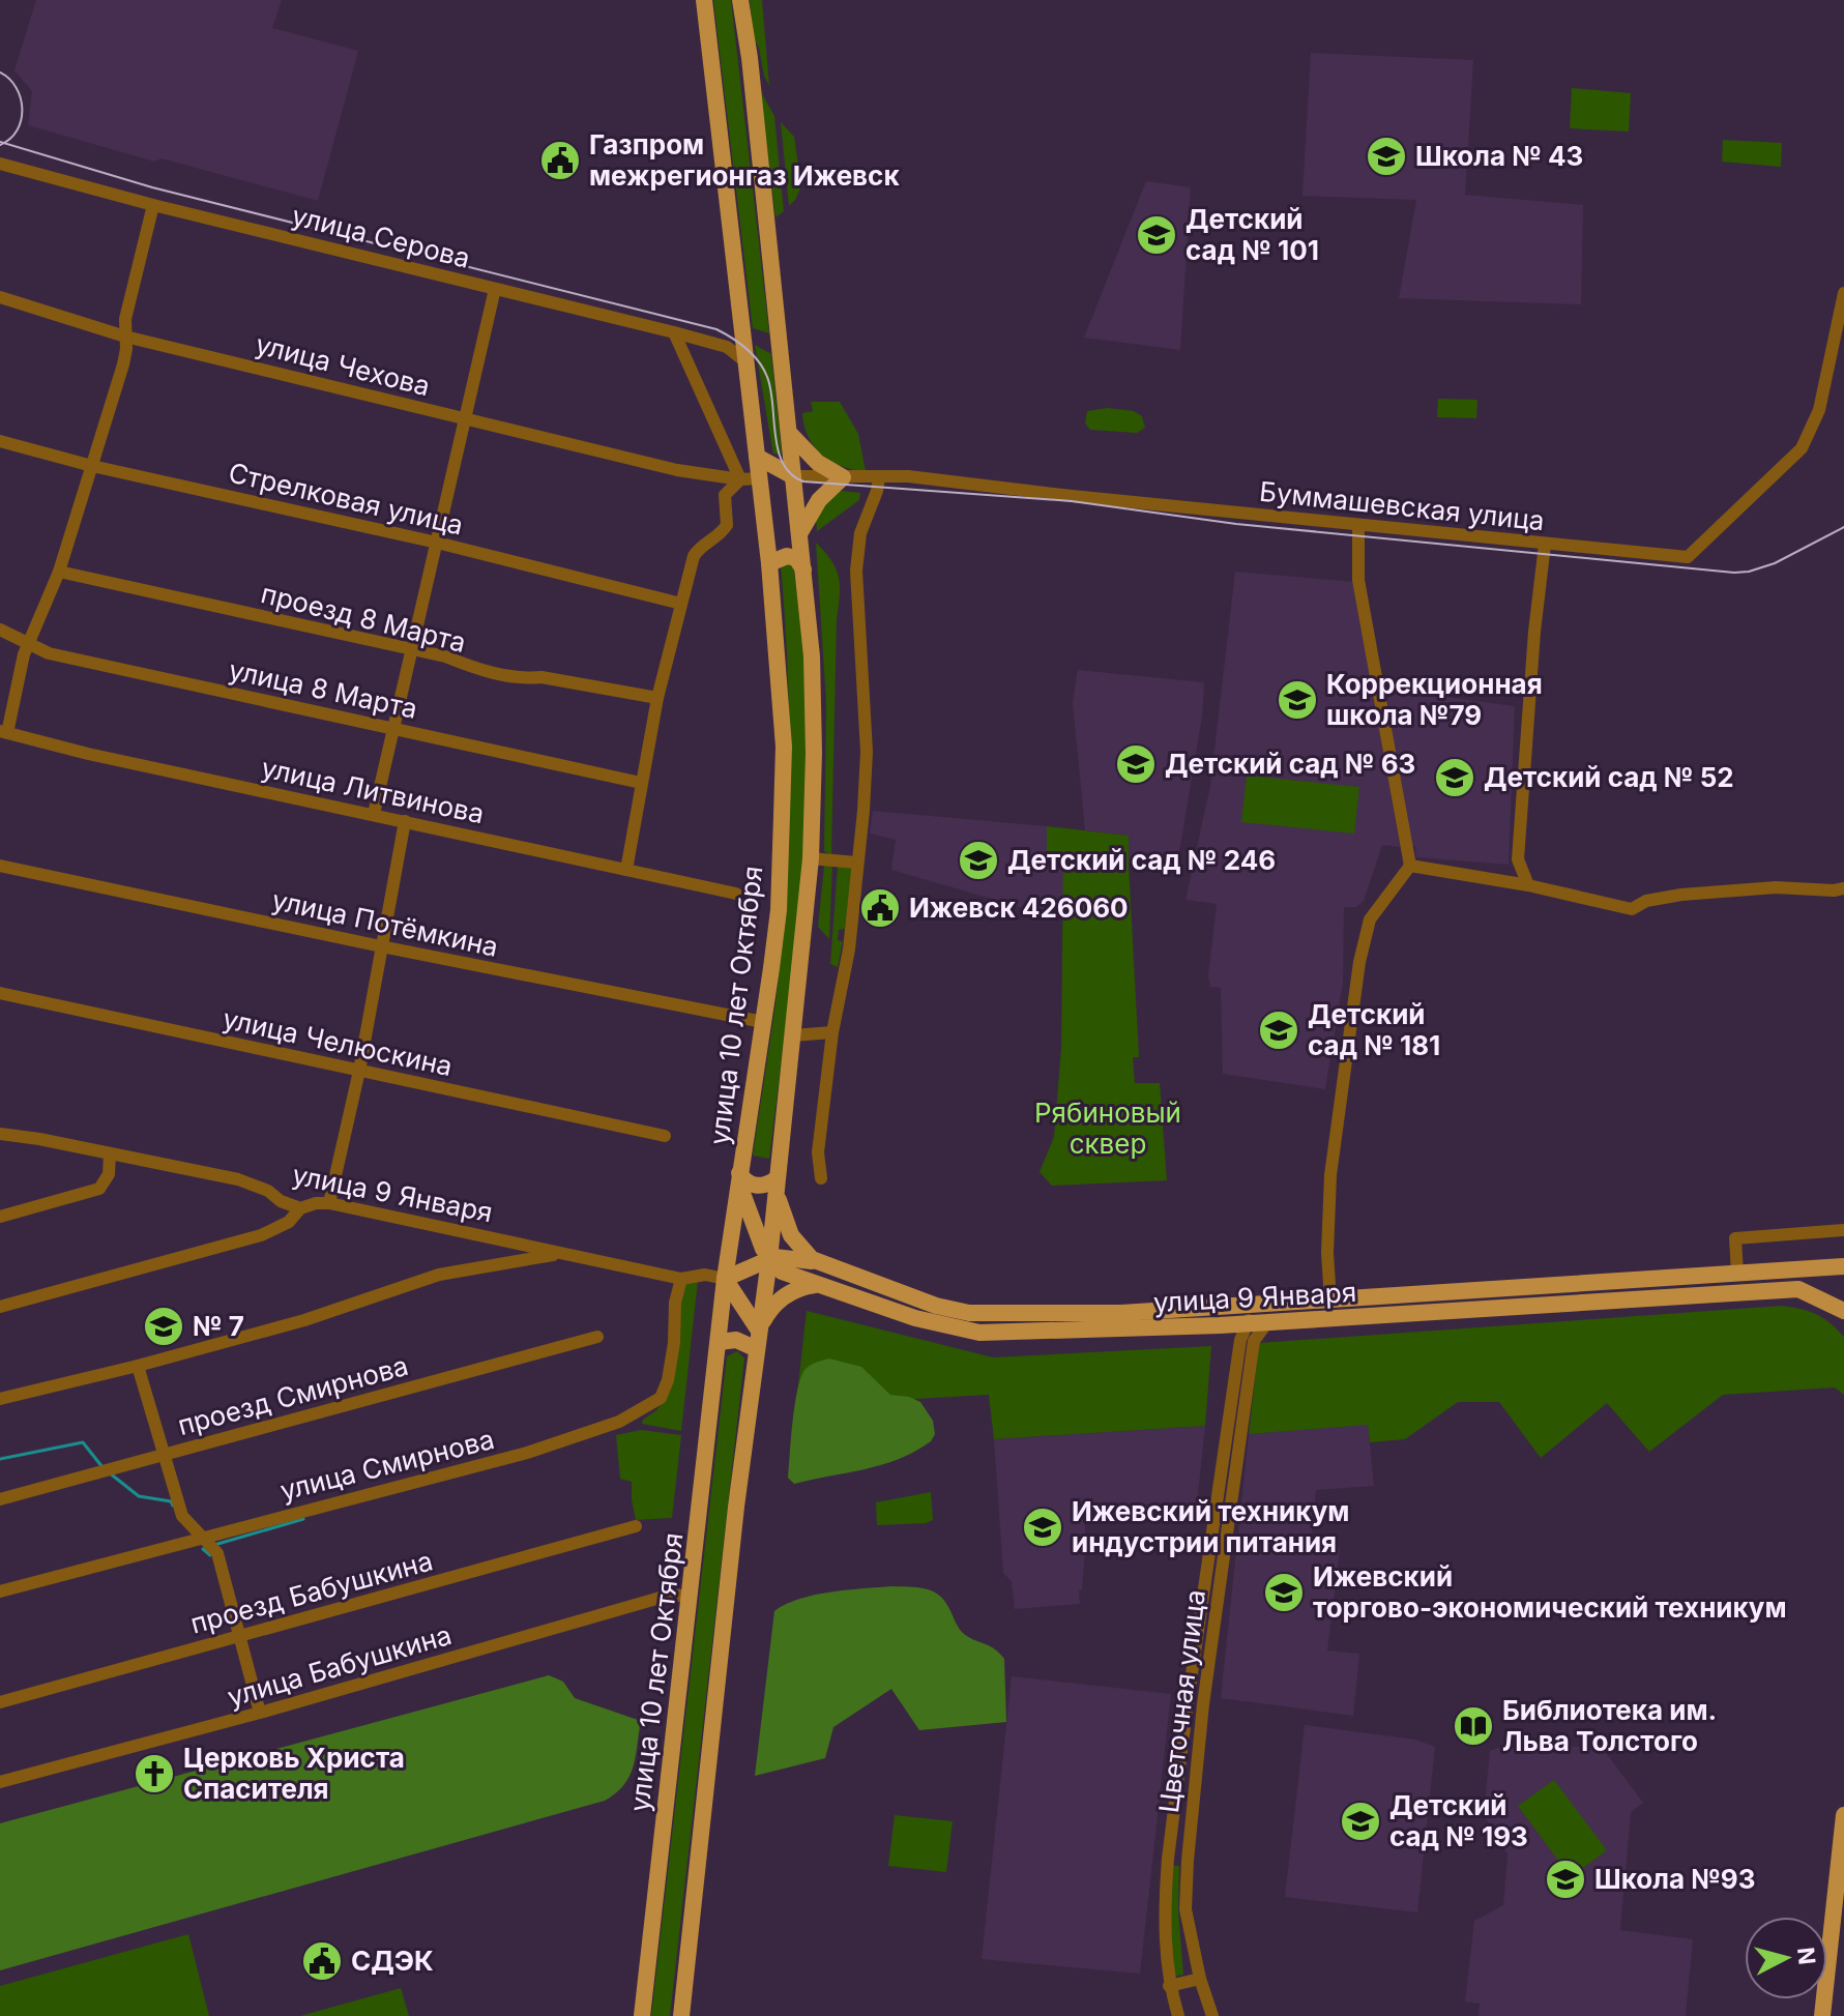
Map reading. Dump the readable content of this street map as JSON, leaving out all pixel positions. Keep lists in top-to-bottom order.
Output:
{
  "streets": {
    "main road": ["улица 10 лет Октября", "улица 9 Января"],
    "street": [
      "улица Серова",
      "улица Чехова",
      "Стрелковая улица",
      "Буммашевская улица",
      "проезд 8 Марта",
      "улица 8 Марта",
      "улица Литвинова",
      "улица Потёмкина",
      "улица Челюскина",
      "проезд Смирнова",
      "улица Смирнова",
      "проезд Бабушкина",
      "улица Бабушкина",
      "Цветочная улица"
    ]
  },
  "crossings": [
    ["улица Серова", "улица 10 лет Октября"],
    ["улица Чехова", "улица 10 лет Октября"],
    ["Буммашевская улица", "улица 10 лет Октября"],
    ["улица Потёмкина", "улица 10 лет Октября"],
    ["улица 10 лет Октября", "улица 9 Января"],
    ["улица 10 лет Октября", "улица Бабушкина"],
    ["улица 9 Января", "улица Смирнова"],
    ["улица 9 Января", "Цветочная улица"]
  ],
  "parks": ["Рябиновый сквер"],
  "places": {
    "school or university": [
      "Школа № 43",
      "Детский сад № 101",
      "Коррекционная школа №79",
      "Детский сад № 63",
      "Детский сад № 52",
      "Детский сад № 246",
      "Детский сад № 181",
      "№ 7",
      "Ижевский техникум индустрии питания",
      "Ижевский торгово-экономический техникум",
      "Детский сад № 193",
      "Школа №93"
    ],
    "public building": ["Газпром межрегионгаз Ижевск", "Ижевск 426060", "СДЭК"],
    "library": ["Библиотека им. Льва Толстого"],
    "church": ["Церковь Христа Спасителя"]
  },
  "north": "right"
}
